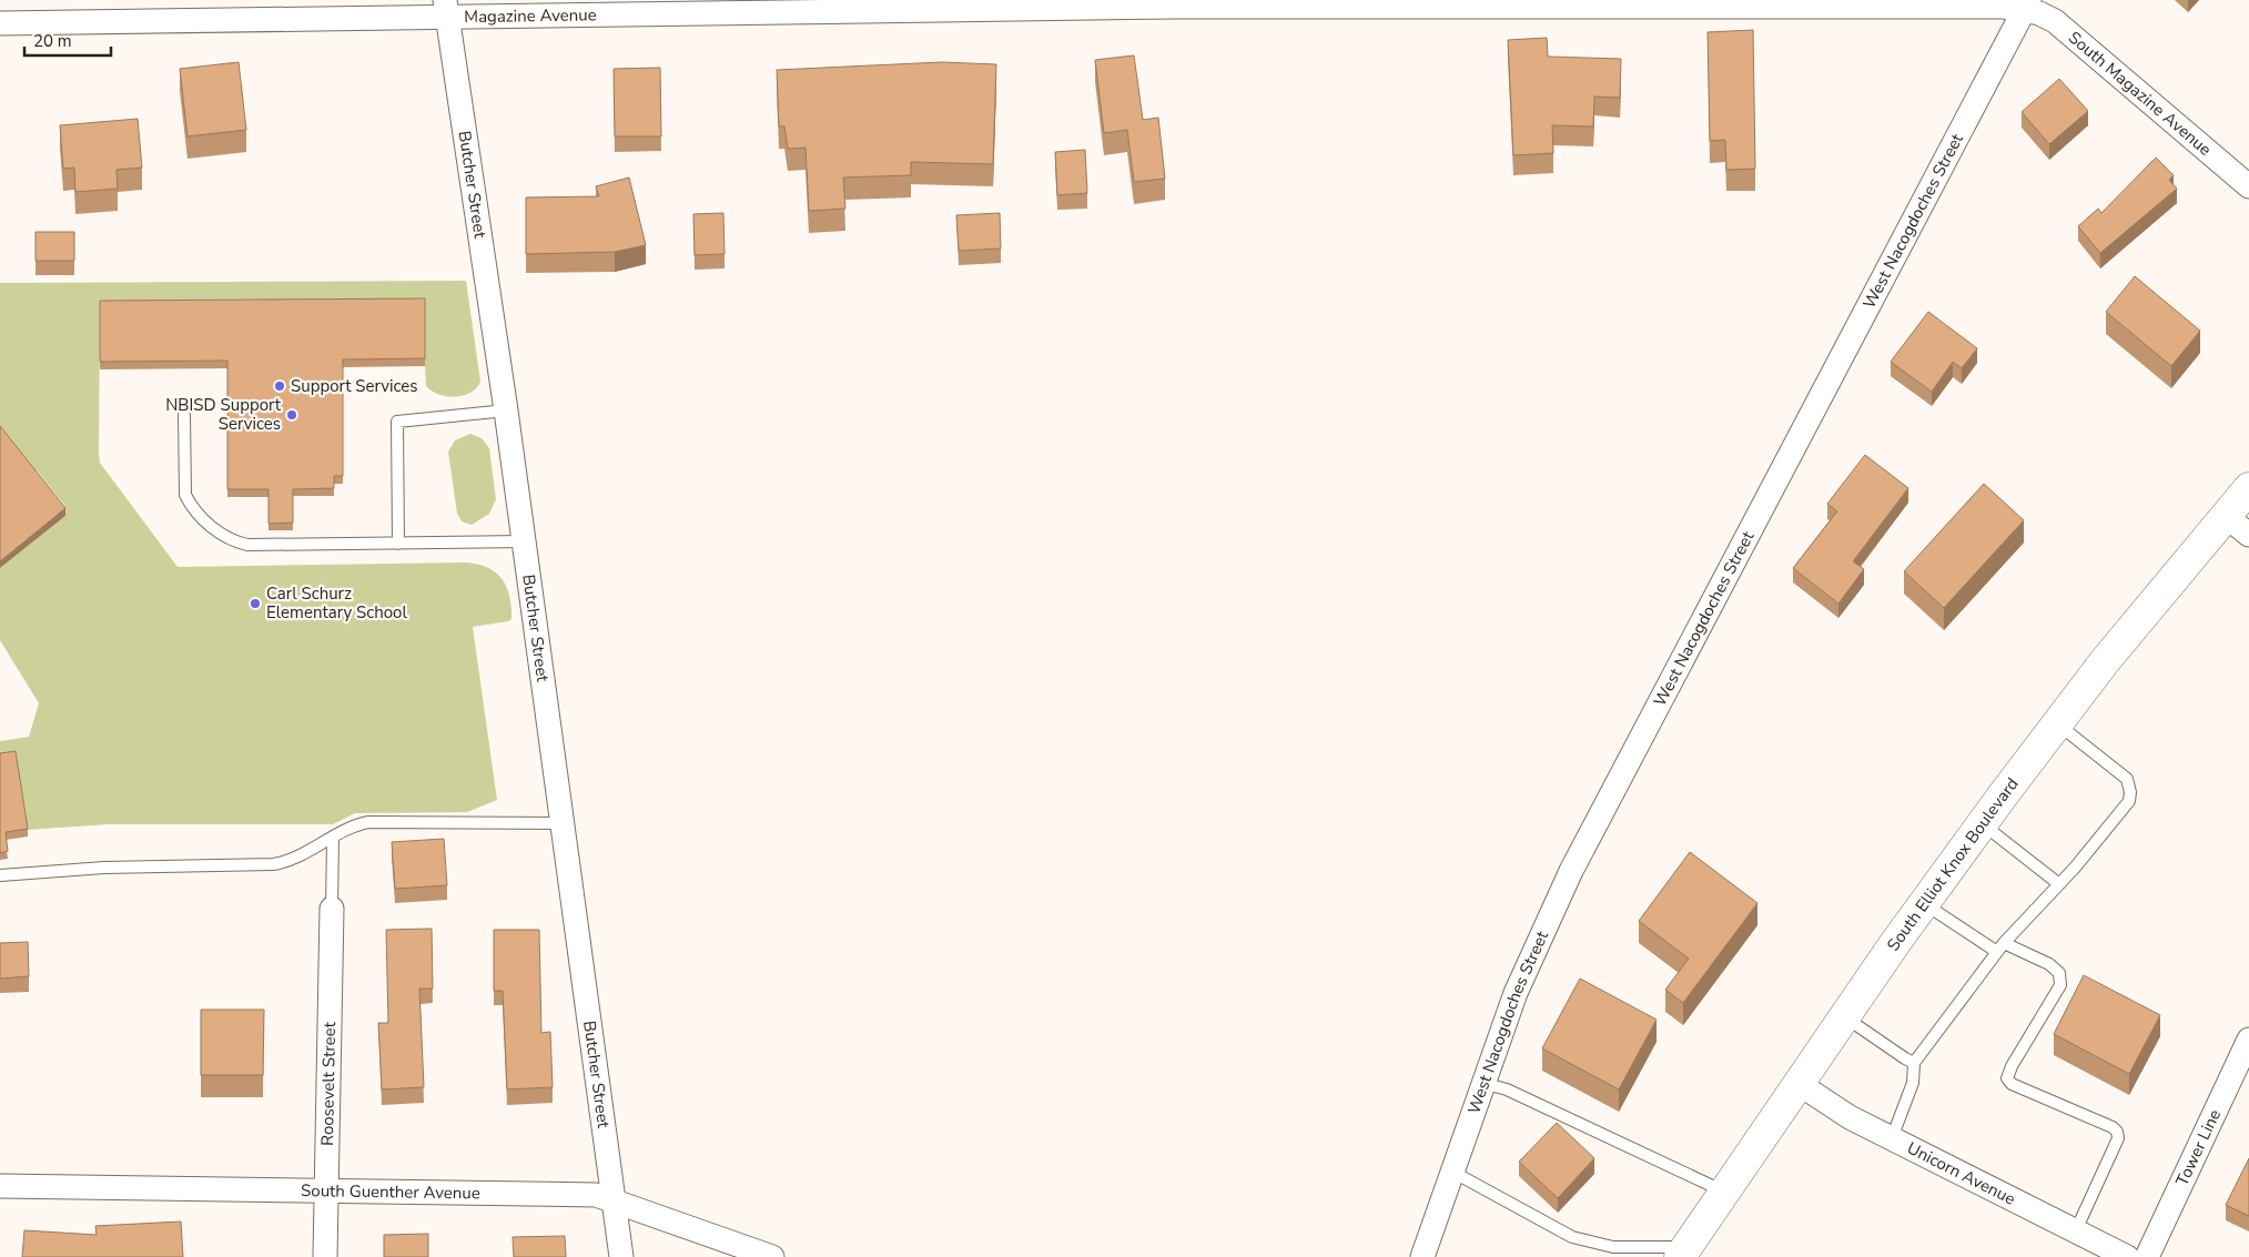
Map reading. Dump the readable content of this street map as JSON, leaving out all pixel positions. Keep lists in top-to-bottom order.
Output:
{
  "streets": {
    "main road": ["South Elliot Knox Boulevard"],
    "street": [
      "Magazine Avenue",
      "South Magazine Avenue",
      "Butcher Street",
      "West Nacogdoches Street",
      "Roosevelt Street",
      "Tower Line",
      "Unicorn Avenue",
      "South Guenther Avenue"
    ]
  },
  "crossings": [
    ["Magazine Avenue", "South Magazine Avenue"],
    ["Magazine Avenue", "Butcher Street"],
    ["Magazine Avenue", "West Nacogdoches Street"],
    ["South Magazine Avenue", "West Nacogdoches Street"],
    ["Butcher Street", "South Guenther Avenue"],
    ["South Elliot Knox Boulevard", "Unicorn Avenue"],
    ["Roosevelt Street", "South Guenther Avenue"]
  ],
  "places": ["Support Services", "NBISD Support Services", "Carl Schurz Elementary School"],
  "scale_bar": "20 m"
}
